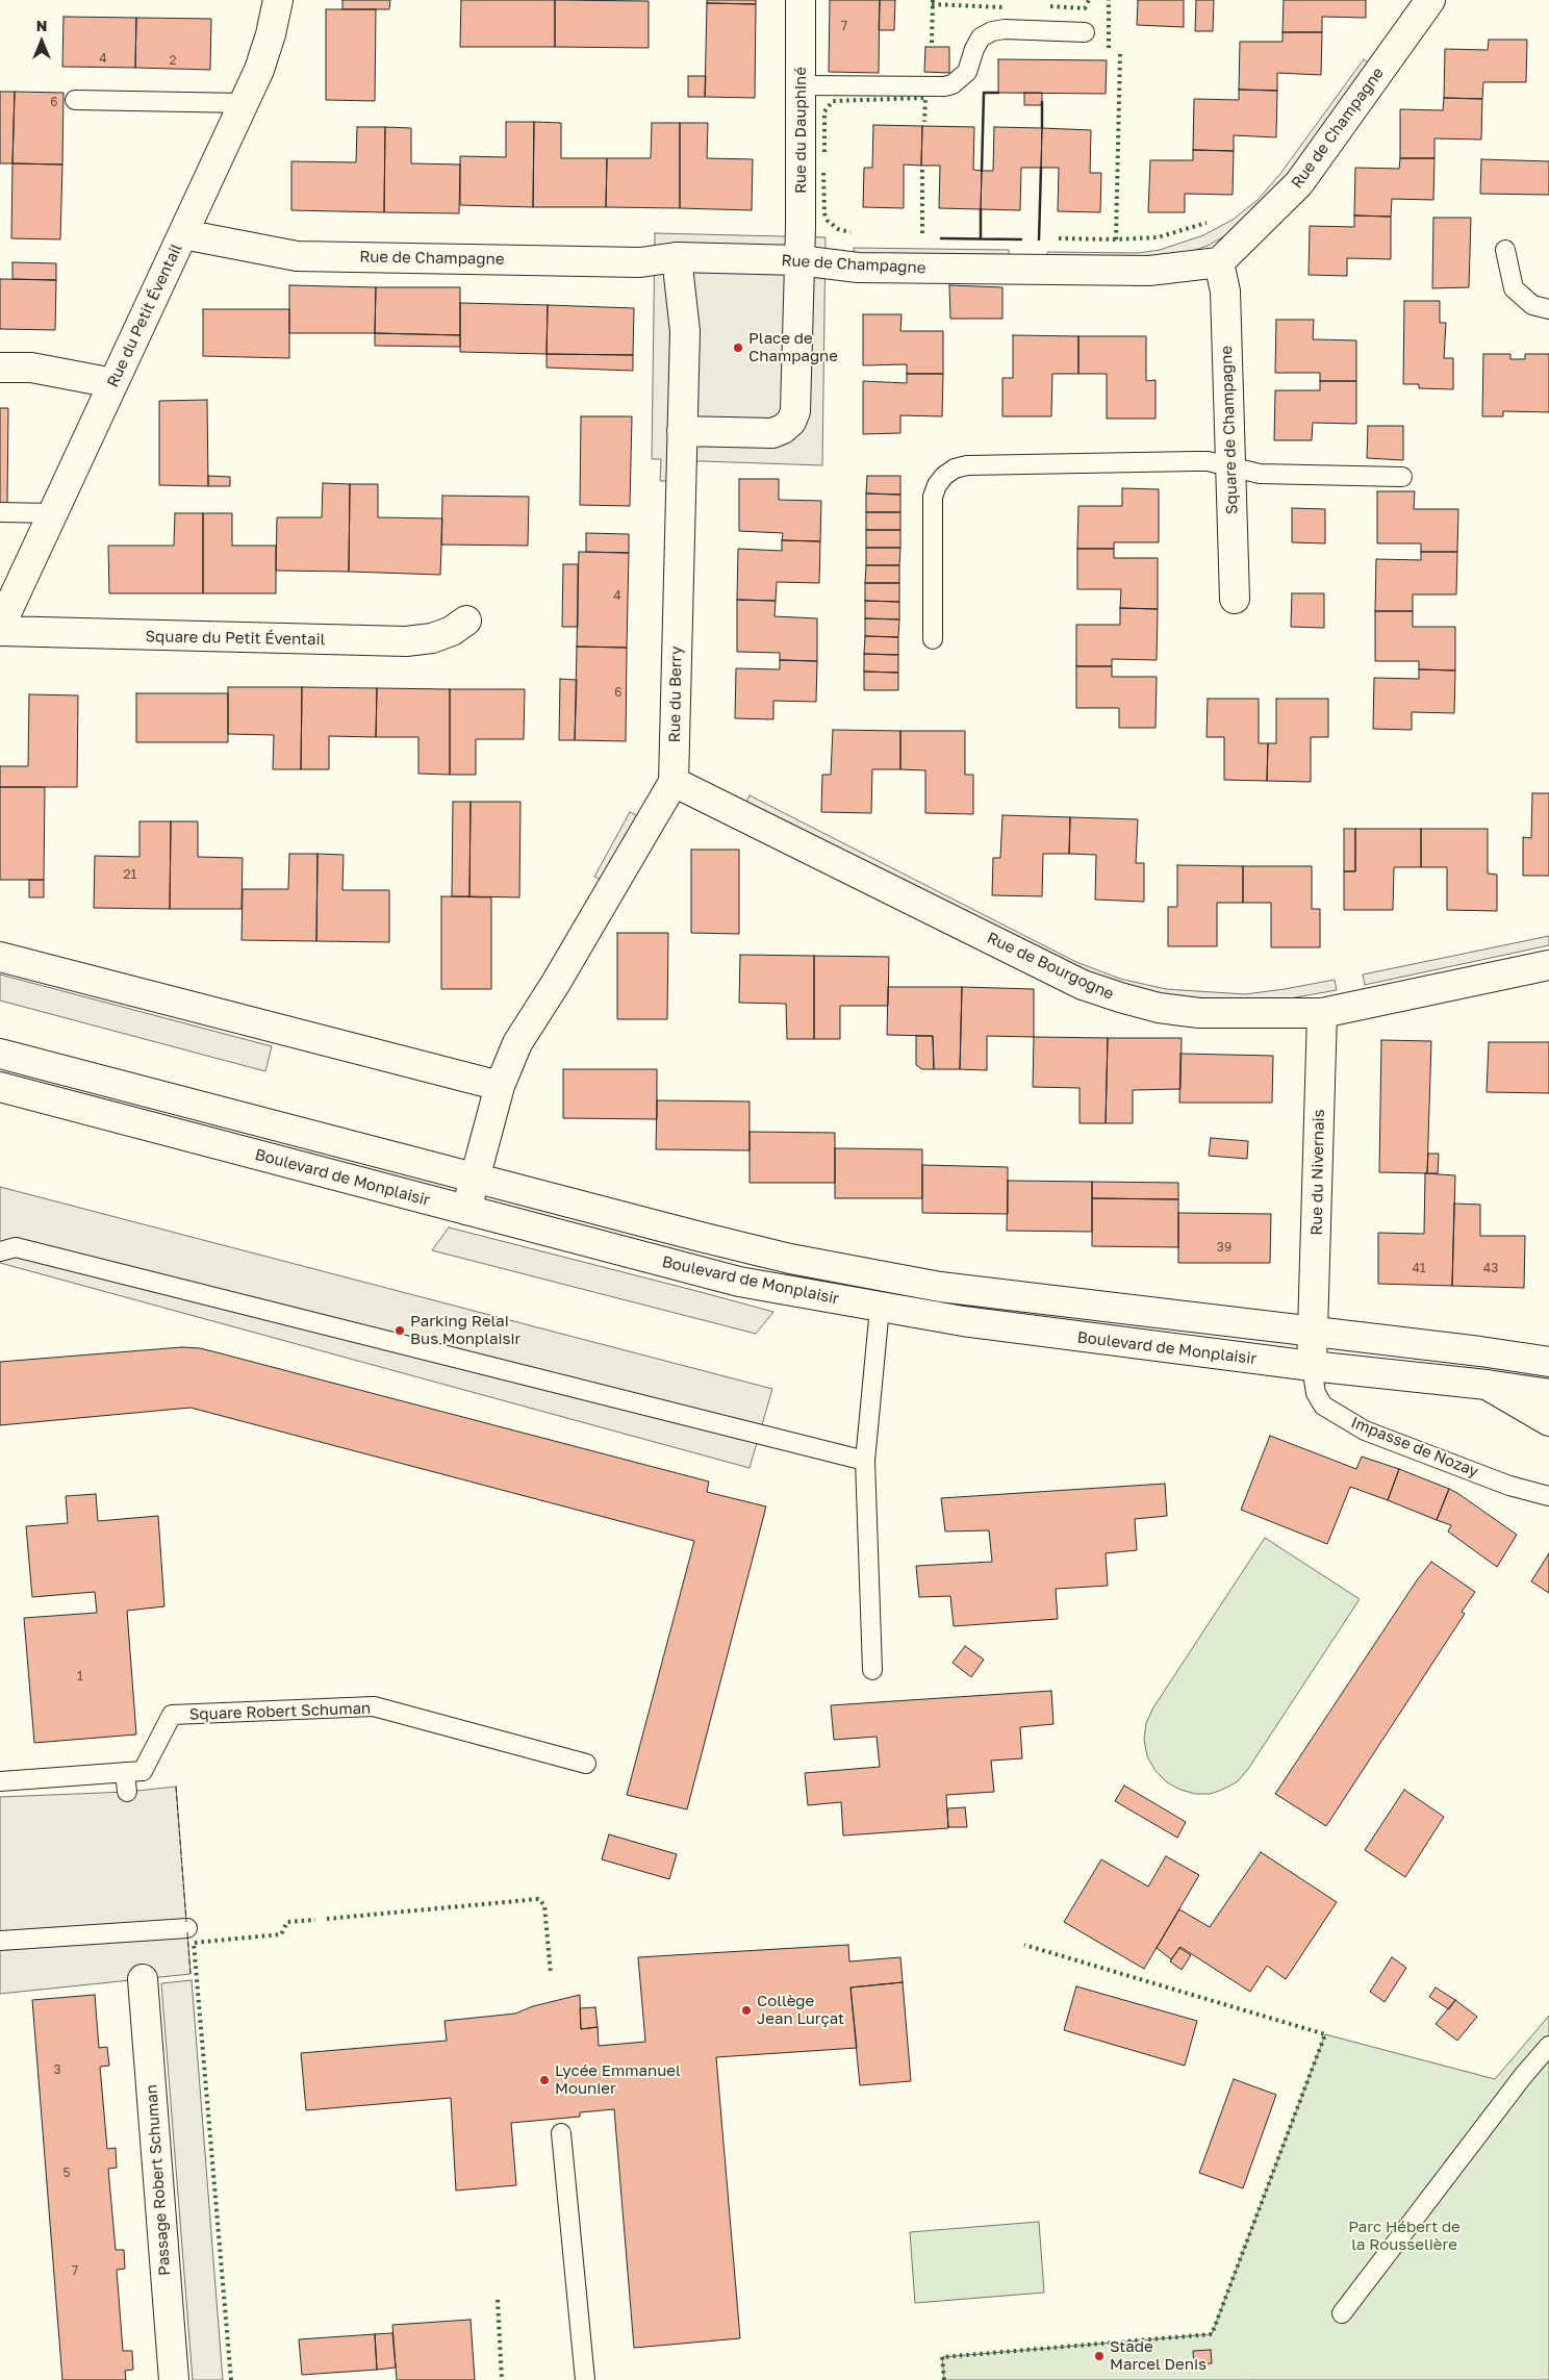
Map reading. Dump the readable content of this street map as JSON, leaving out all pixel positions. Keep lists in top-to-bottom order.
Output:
{
  "streets": {
    "street": [
      "Rue de Champagne",
      "Rue du Dauphiné",
      "Rue du Petit Éventail",
      "Square de Champagne",
      "Square du Petit Éventail",
      "Rue du Berry",
      "Rue de Bourgogne",
      "Rue du Nivernais",
      "Boulevard de Monplaisir",
      "Passage Robert Schuman"
    ],
    "lane": ["Impasse de Nozay", "Square Robert Schuman"]
  },
  "crossings": [
    ["Rue de Champagne", "Rue du Dauphiné"],
    ["Rue de Champagne", "Rue du Petit Éventail"],
    ["Rue de Champagne", "Square de Champagne"],
    ["Rue de Champagne", "Rue du Berry"],
    ["Rue du Berry", "Rue de Bourgogne"],
    ["Rue de Bourgogne", "Rue du Nivernais"],
    ["Rue du Nivernais", "Boulevard de Monplaisir"],
    ["Rue du Nivernais", "Impasse de Nozay"],
    ["Boulevard de Monplaisir", "Impasse de Nozay"]
  ],
  "parks": ["Parc Hébert de la Rousselière"],
  "places": [
    "Place de Champagne",
    "Parking Relai Bus Monplaisir",
    "Collège Jean Lurçat",
    "Lycée Emmanuel Mounier",
    "Stade Marcel Denis"
  ],
  "house_numbers": [
    "7",
    "4",
    "2",
    "6",
    "4",
    "6",
    "21",
    "39",
    "41",
    "43",
    "1",
    "3",
    "5",
    "7"
  ],
  "north": "top"
}
